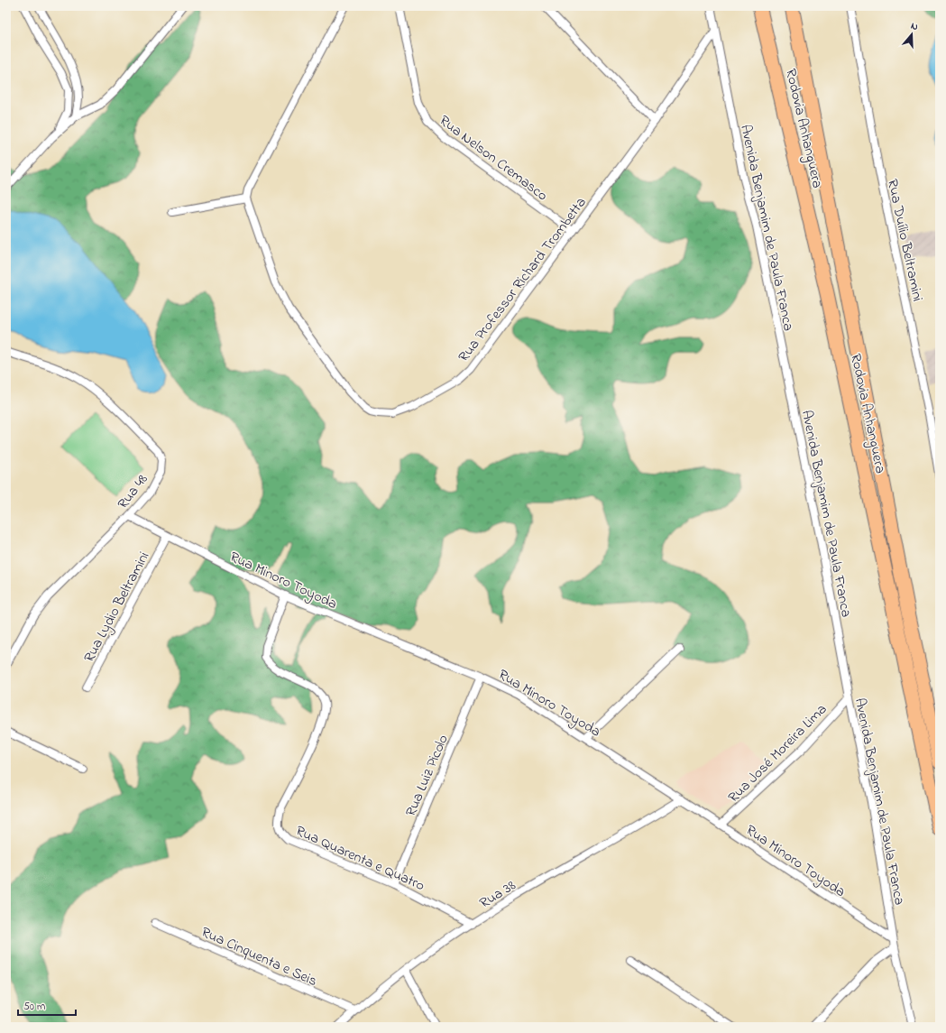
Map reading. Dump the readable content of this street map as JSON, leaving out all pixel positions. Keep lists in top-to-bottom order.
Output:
{
  "streets": {
    "highway": ["Rodovia Anhanguera"],
    "street": [
      "Rua Nelson Cremasco",
      "Avenida Benjamim de Paula Franca",
      "Rua Duílio Beltramini",
      "Rua Professor Richard Trombetta",
      "Rua 48",
      "Rua Minoro Toyoda",
      "Rua Lydio Beltramini",
      "Rua José Moreira Lima",
      "Rua Luiz Picolo",
      "Rua Quarenta e Quatro",
      "Rua 38",
      "Rua Cinquenta e Seis"
    ]
  },
  "crossings": [
    ["Rua Nelson Cremasco", "Rua Professor Richard Trombetta"],
    ["Avenida Benjamim de Paula Franca", "Rua Professor Richard Trombetta"],
    ["Avenida Benjamim de Paula Franca", "Rua Minoro Toyoda"],
    ["Avenida Benjamim de Paula Franca", "Rua José Moreira Lima"],
    ["Rua 48", "Rua Minoro Toyoda"],
    ["Rua Minoro Toyoda", "Rua Lydio Beltramini"],
    ["Rua Minoro Toyoda", "Rua José Moreira Lima"],
    ["Rua Minoro Toyoda", "Rua Luiz Picolo"],
    ["Rua Minoro Toyoda", "Rua Quarenta e Quatro"],
    ["Rua Minoro Toyoda", "Rua 38"],
    ["Rua Luiz Picolo", "Rua Quarenta e Quatro"],
    ["Rua Quarenta e Quatro", "Rua 38"],
    ["Rua 38", "Rua Cinquenta e Seis"]
  ],
  "scale_bar": "50 m",
  "north": "top"
}
